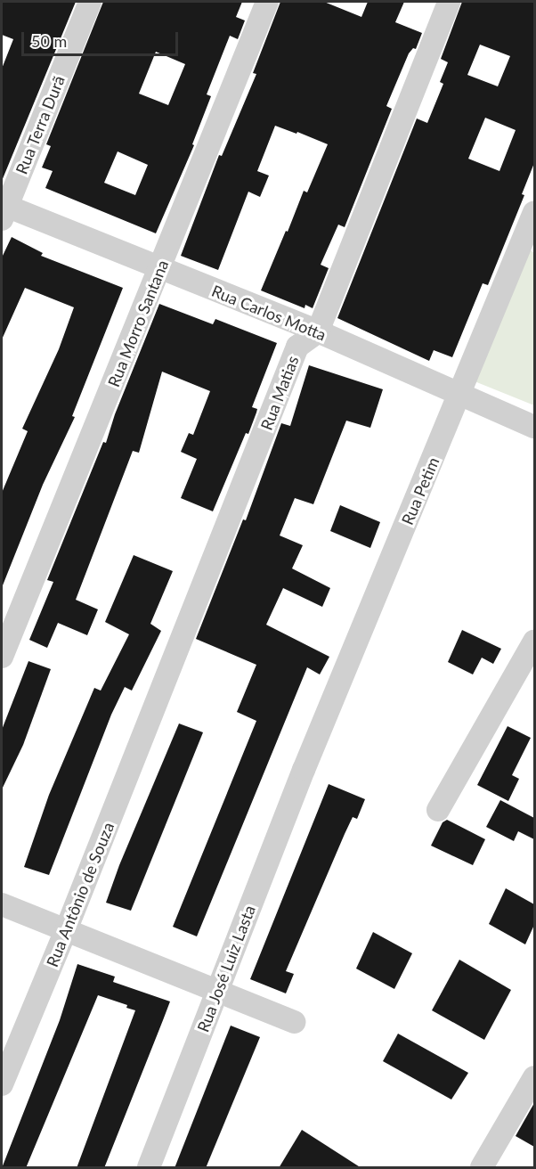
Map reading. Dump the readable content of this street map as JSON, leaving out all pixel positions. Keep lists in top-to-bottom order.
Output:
{
  "streets": {
    "street": [
      "Rua Terra Durã",
      "Rua Carlos Motta",
      "Rua Morro Santana",
      "Rua Matias",
      "Rua Petim",
      "Rua Antônio de Souza",
      "Rua José Luiz Lasta"
    ]
  },
  "crossings": [
    ["Rua Terra Durã", "Rua Carlos Motta"],
    ["Rua Carlos Motta", "Rua Morro Santana"],
    ["Rua Carlos Motta", "Rua Matias"],
    ["Rua Carlos Motta", "Rua Petim"],
    ["Rua Matias", "Rua Antônio de Souza"],
    ["Rua Petim", "Rua José Luiz Lasta"]
  ],
  "scale_bar": "50 m"
}
